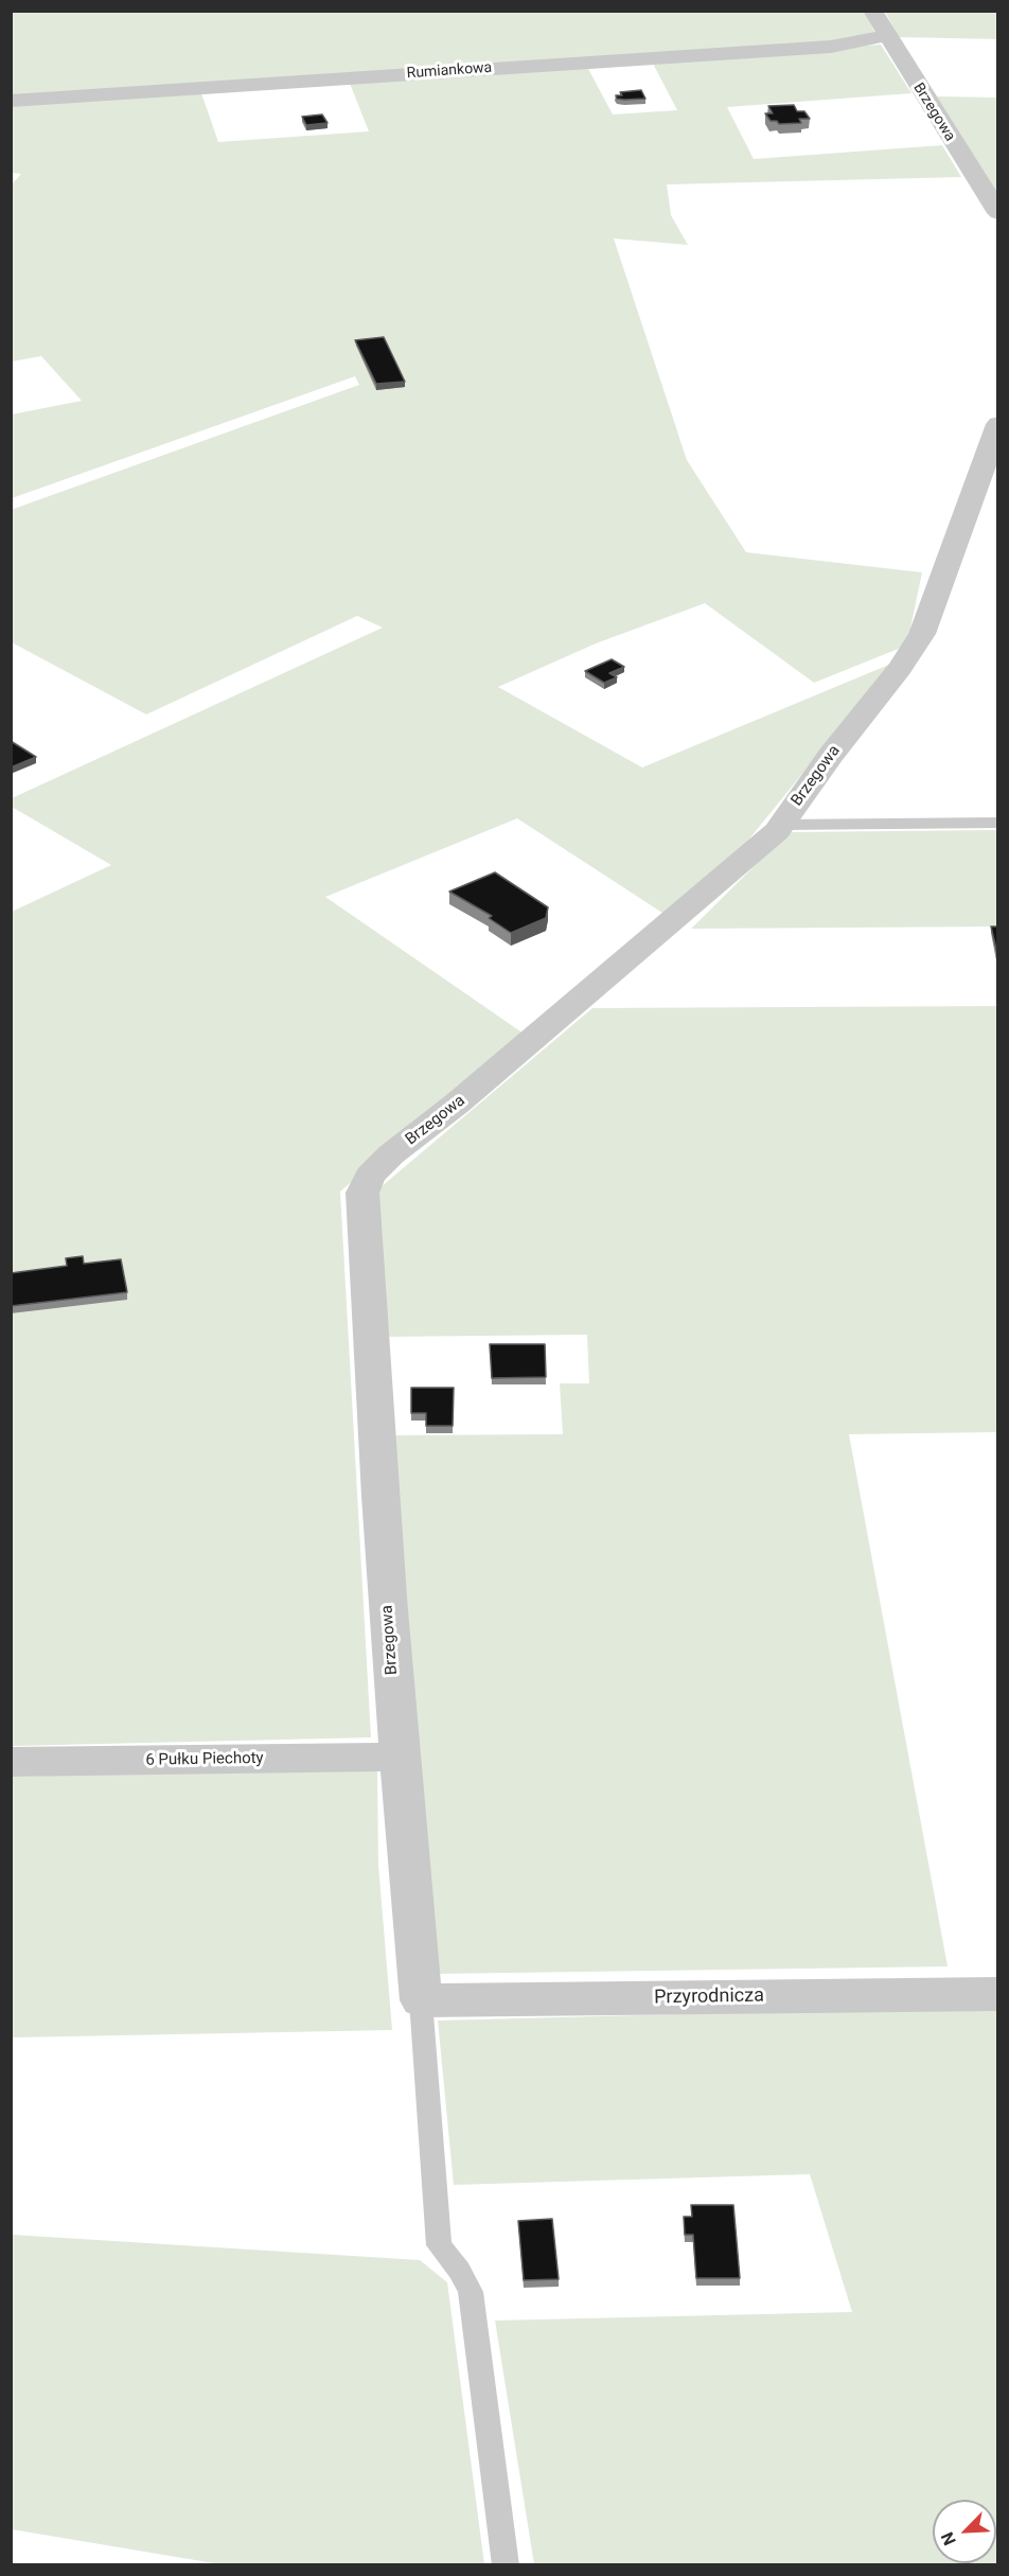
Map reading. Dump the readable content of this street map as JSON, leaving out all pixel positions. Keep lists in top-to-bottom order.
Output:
{
  "streets": {
    "street": [
      "Rumiankowa",
      "Brzegowa",
      "6 Pułku Piechoty",
      "Przyrodnicza"
    ]
  },
  "crossings": [
    ["Rumiankowa", "Brzegowa"],
    ["Brzegowa", "6 Pułku Piechoty"],
    ["Brzegowa", "Przyrodnicza"]
  ],
  "north": "bottom left"
}
